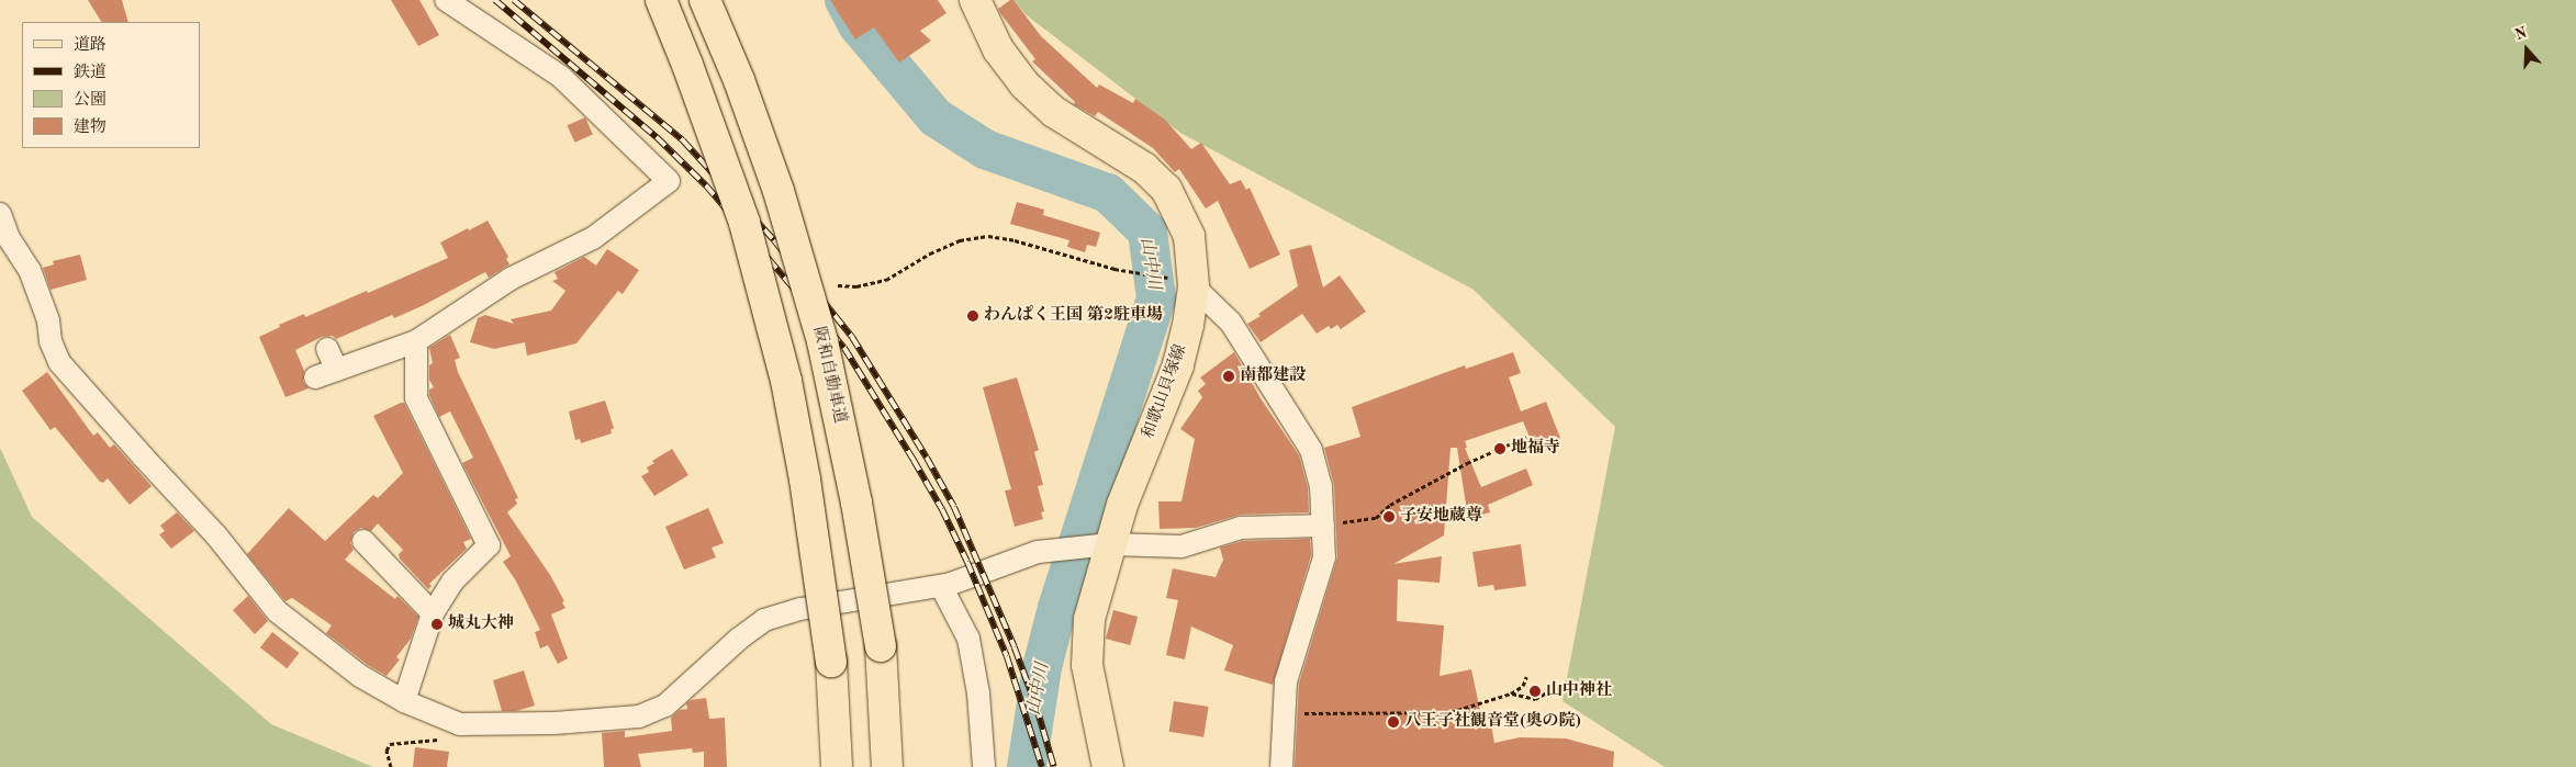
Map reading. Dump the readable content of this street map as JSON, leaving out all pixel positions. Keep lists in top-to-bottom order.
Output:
{
  "streets": {
    "main road": ["阪和自動車道", "和歌山貝塚線"]
  },
  "water": ["山中川"],
  "places": [
    "わんぱく王国 第2駐車場",
    "南都建設",
    "地福寺",
    "子安地蔵尊",
    "城丸大神",
    "山中神社",
    "八王子社観音堂(奥の院)"
  ],
  "legend": [
    "道路",
    "鉄道",
    "公園",
    "建物"
  ],
  "north": "top"
}
